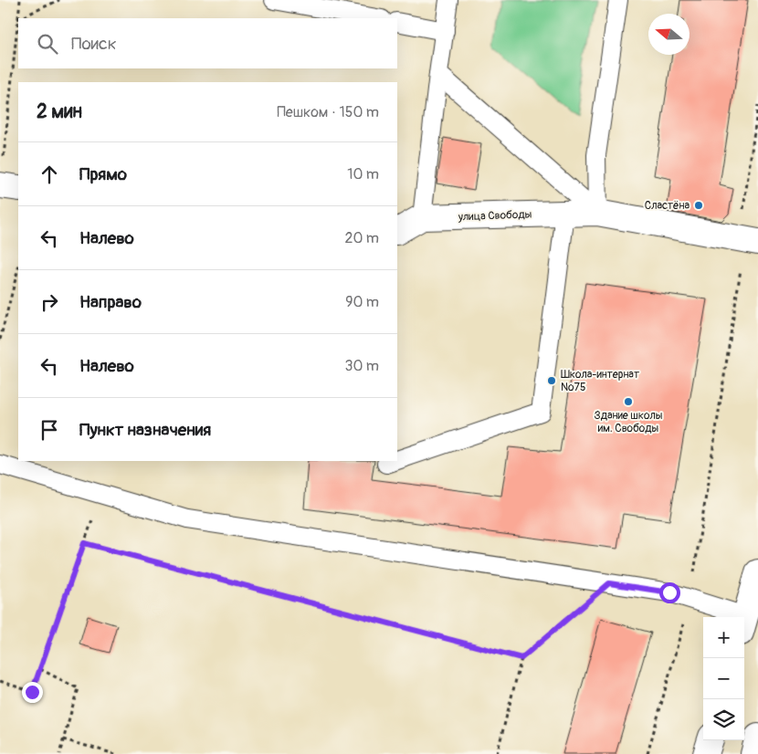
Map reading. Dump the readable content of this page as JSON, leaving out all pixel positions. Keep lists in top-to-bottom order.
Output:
{
  "streets": {
    "street": ["улица Свободы"]
  },
  "places": ["Сластёна", "Школа-интернат №75", "Здание школы им. Свободы"],
  "north": "left",
  "page": {
    "search": "Поиск",
    "heading": ["2 мин", "Пешком · 150 m"],
    "list": [
      ["Прямо", "10 m"],
      ["Налево", "20 m"],
      ["Направо", "90 m"],
      ["Налево", "30 m"],
      "Пункт назначения"
    ],
    "map_buttons": ["+", "−"]
  }
}
